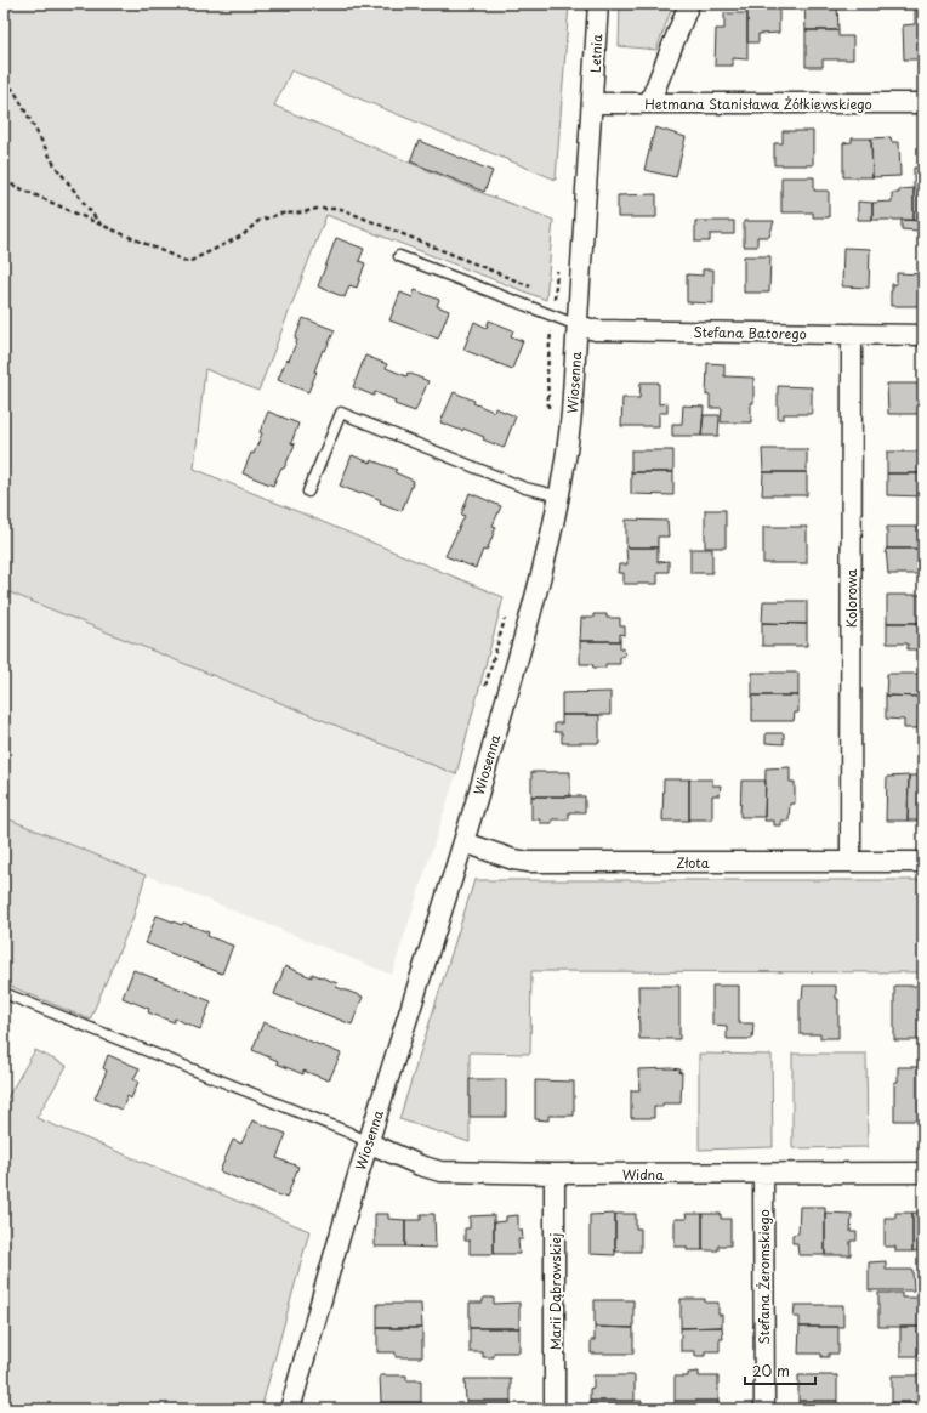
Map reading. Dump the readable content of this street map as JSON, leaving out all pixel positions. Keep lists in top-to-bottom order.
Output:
{
  "streets": {
    "street": [
      "Letnia",
      "Hetmana Stanisława Żółkiewskiego",
      "Stefana Batorego",
      "Wiosenna",
      "Kolorowa",
      "Złota",
      "Widna",
      "Stefana Żeromskiego",
      "Marii Dąbrowskiej"
    ]
  },
  "crossings": [
    ["Letnia", "Hetmana Stanisława Żółkiewskiego"],
    ["Letnia", "Wiosenna"],
    ["Hetmana Stanisława Żółkiewskiego", "Wiosenna"],
    ["Stefana Batorego", "Wiosenna"],
    ["Stefana Batorego", "Kolorowa"],
    ["Wiosenna", "Złota"],
    ["Wiosenna", "Widna"],
    ["Kolorowa", "Złota"],
    ["Widna", "Stefana Żeromskiego"],
    ["Widna", "Marii Dąbrowskiej"]
  ],
  "scale_bar": "20 m"
}
